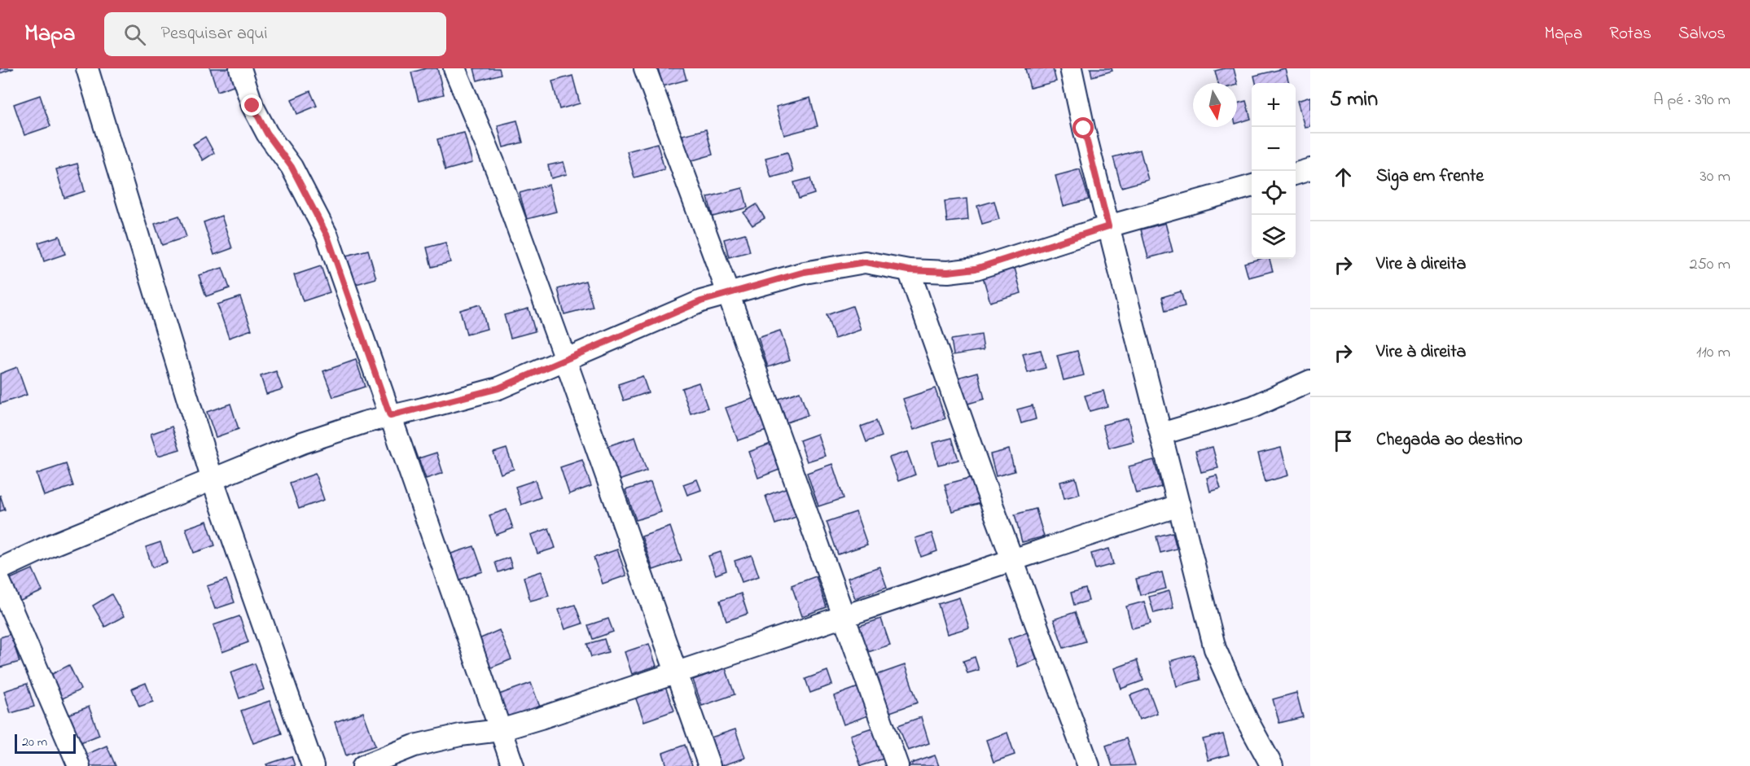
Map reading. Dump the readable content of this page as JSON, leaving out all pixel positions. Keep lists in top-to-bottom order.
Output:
{
  "scale_bar": "20 m",
  "north": "bottom",
  "page": {
    "header": "Mapa",
    "search": "Pesquisar aqui",
    "nav": ["Mapa", "Rotas", "Salvos"],
    "heading": ["5 min", "A pé · 390 m"],
    "map_buttons": ["+", "−"],
    "list": [
      ["Siga em frente", "30 m"],
      ["Vire à direita", "250 m"],
      ["Vire à direita", "110 m"],
      "Chegada ao destino"
    ],
    "scale": "20 m"
  }
}
